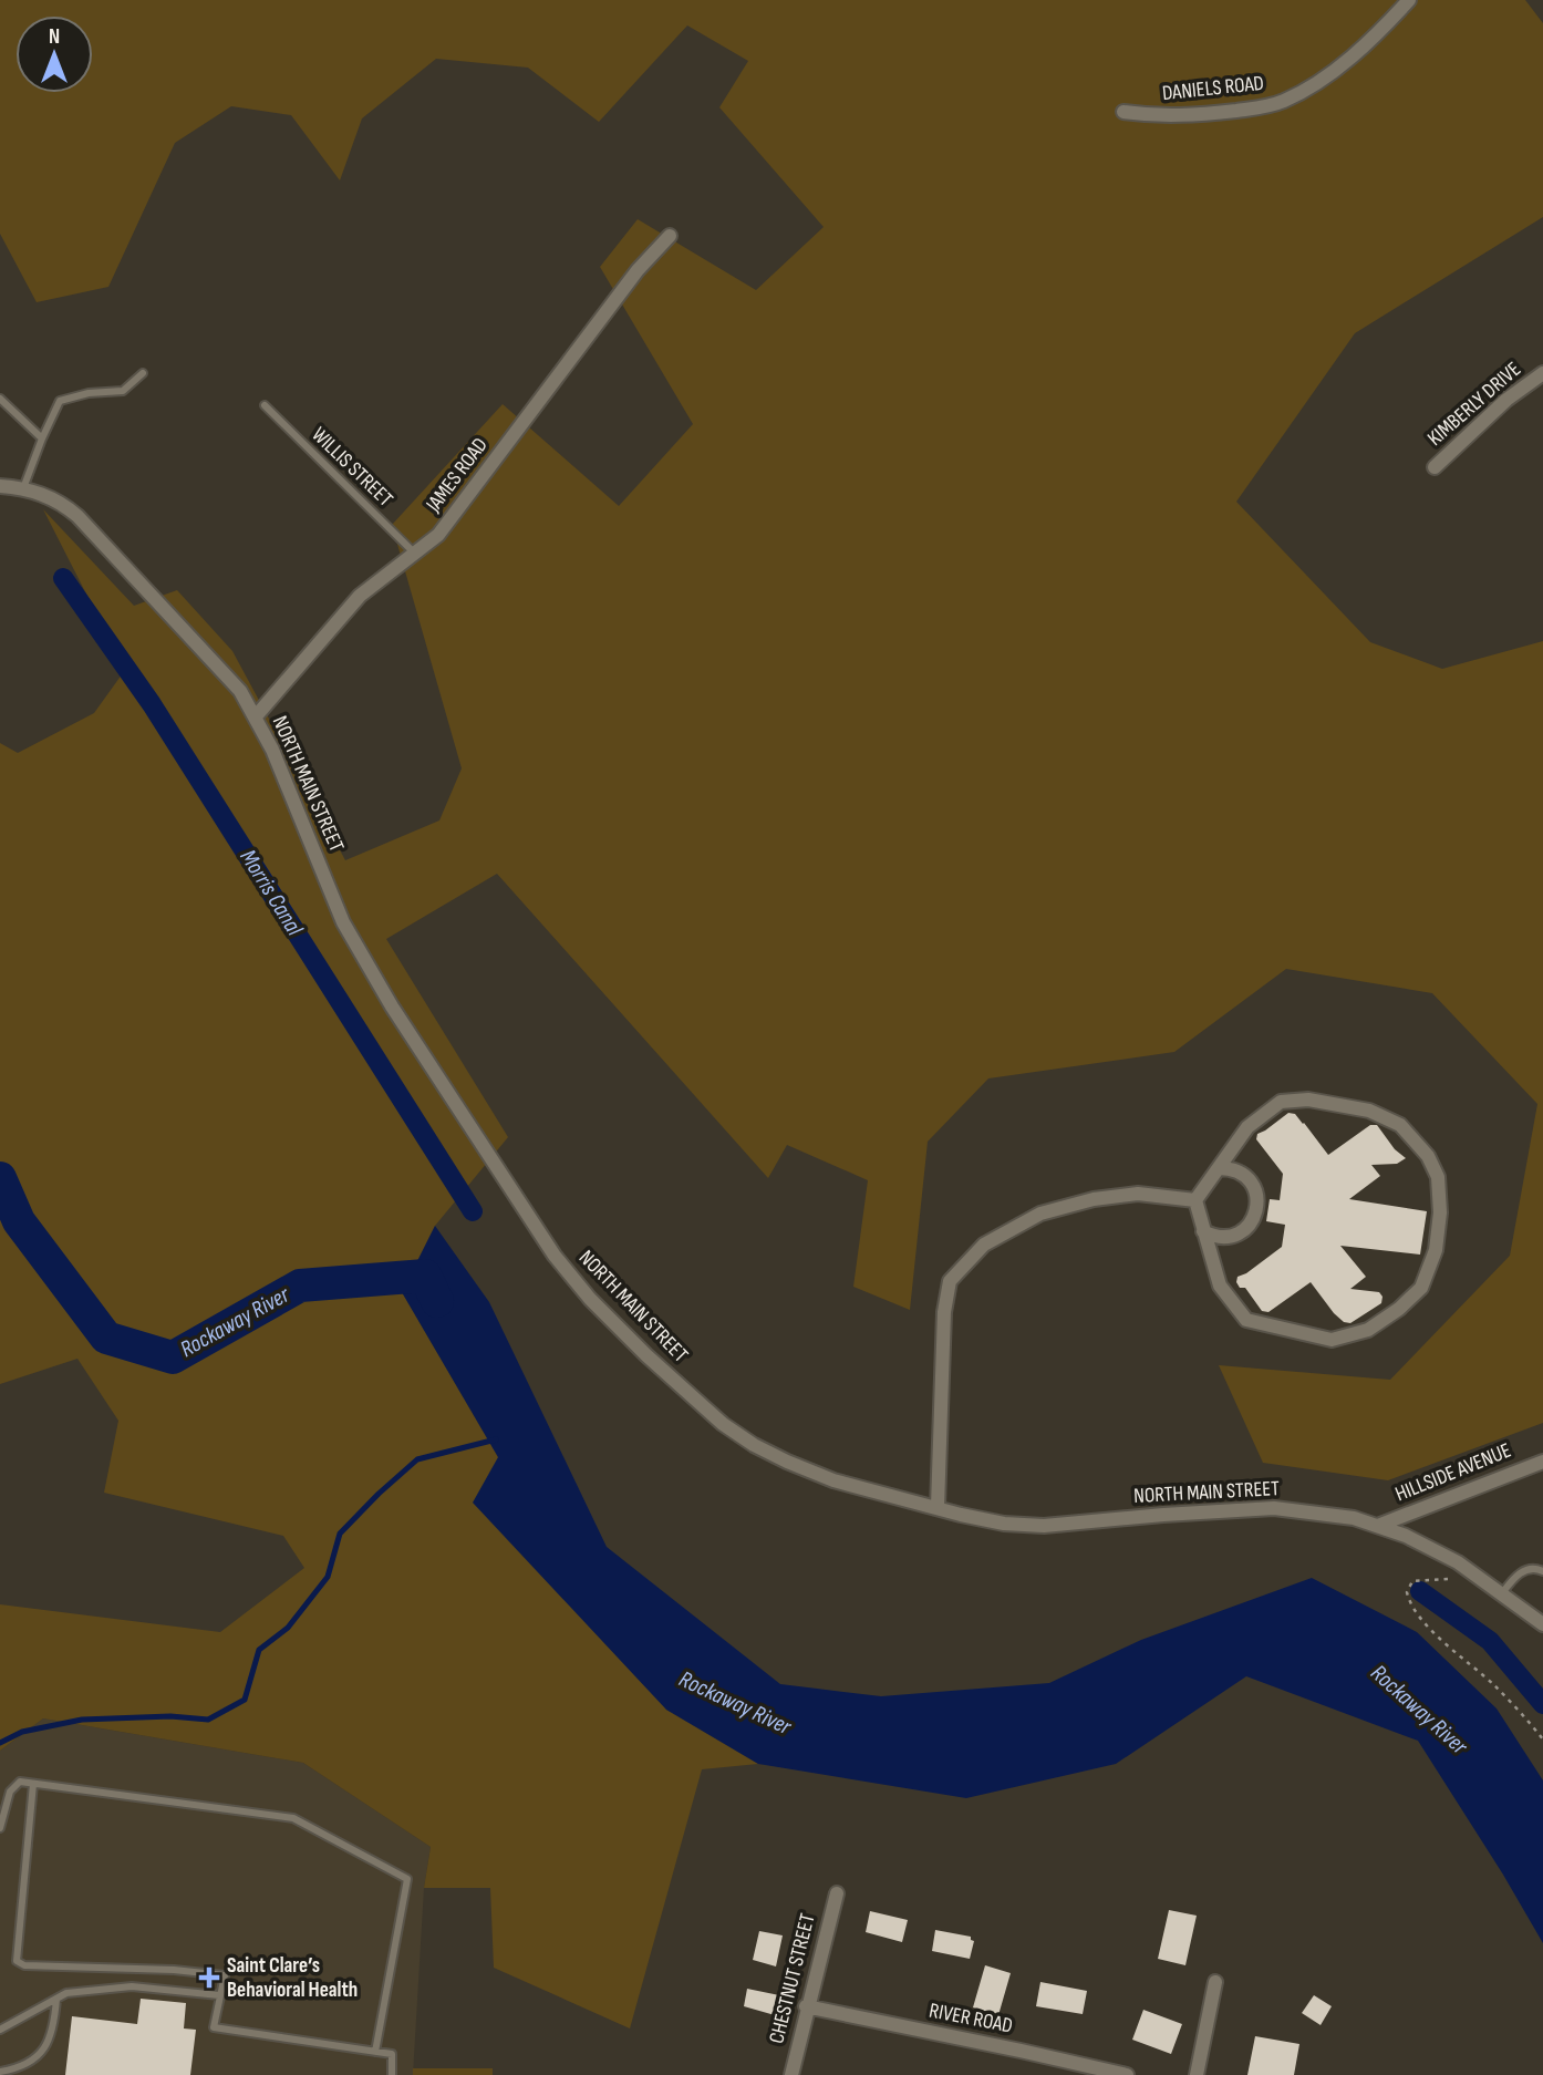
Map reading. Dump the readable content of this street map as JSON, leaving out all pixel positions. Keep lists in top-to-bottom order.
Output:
{
  "streets": {
    "street": [
      "DANIELS ROAD",
      "KIMBERLY DRIVE",
      "JAMES ROAD",
      "NORTH MAIN STREET",
      "HILLSIDE AVENUE",
      "CHESTNUT STREET",
      "RIVER ROAD"
    ],
    "lane": ["WILLIS STREET"]
  },
  "crossings": [
    ["WILLIS STREET", "JAMES ROAD"],
    ["JAMES ROAD", "NORTH MAIN STREET"],
    ["NORTH MAIN STREET", "HILLSIDE AVENUE"],
    ["CHESTNUT STREET", "RIVER ROAD"]
  ],
  "water": ["Morris Canal", "Rockaway River"],
  "places": {
    "health": ["Saint Clare’s Behavioral Health"]
  },
  "north": "top"
}
